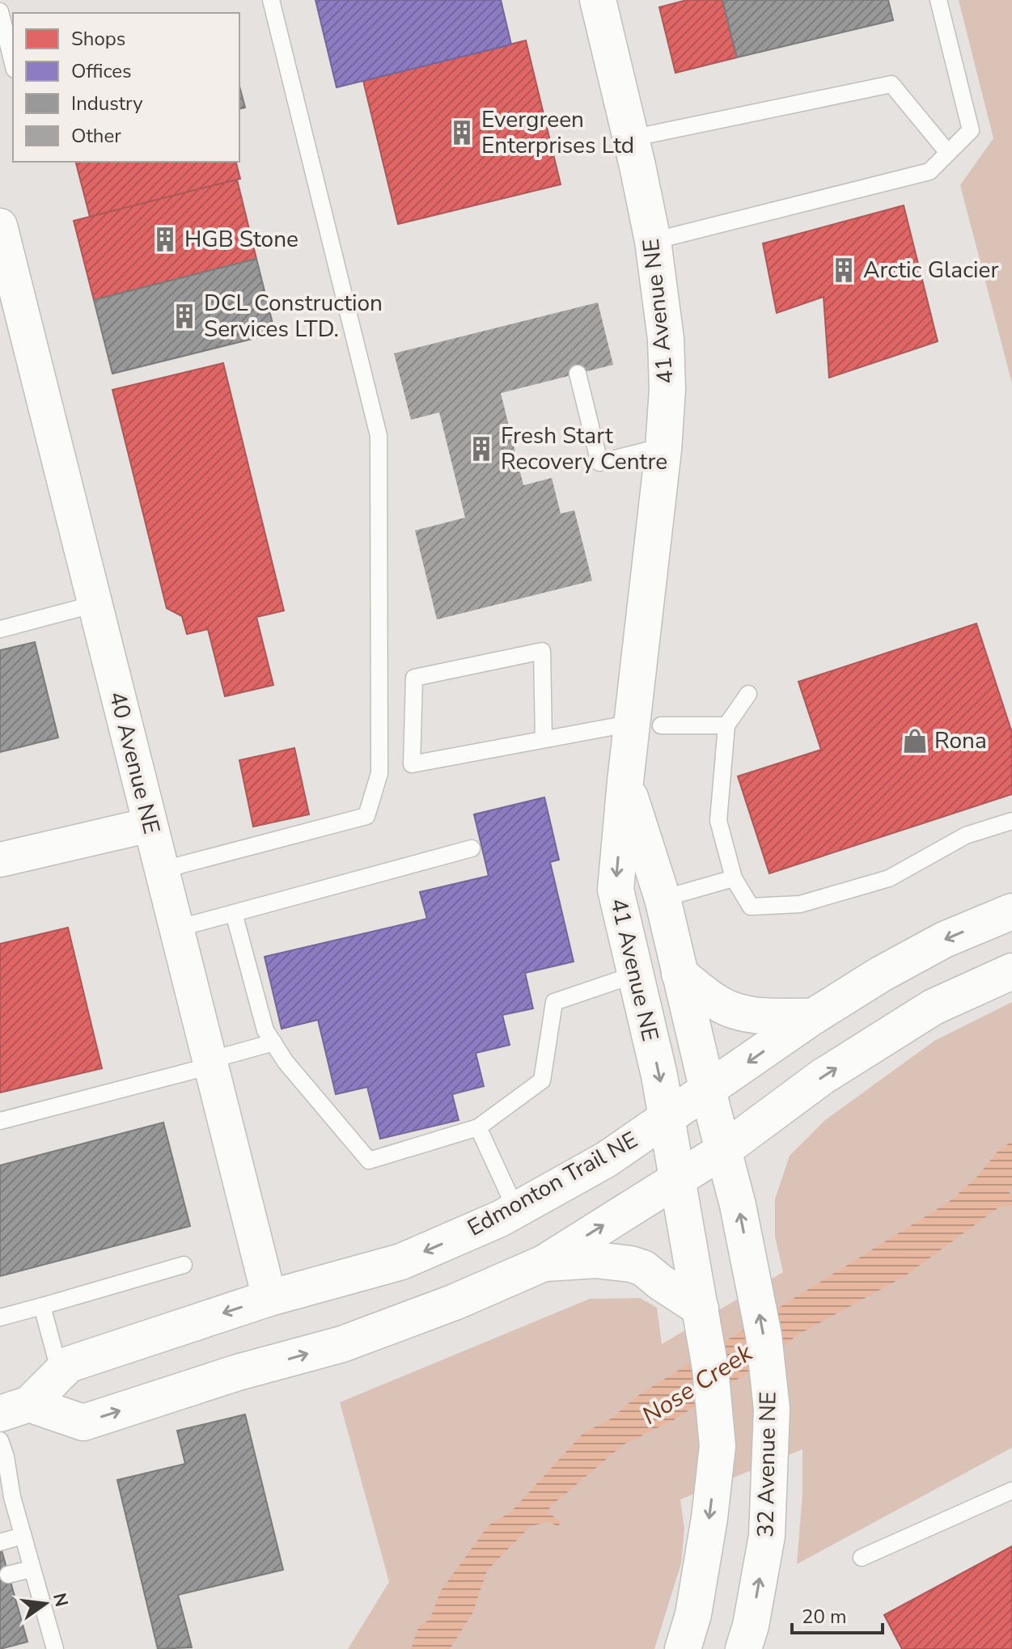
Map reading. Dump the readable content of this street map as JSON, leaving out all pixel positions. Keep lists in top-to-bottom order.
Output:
{
  "streets": {
    "main road": ["41 Avenue NE", "Edmonton Trail NE", "32 Avenue NE"],
    "street": ["40 Avenue NE"]
  },
  "crossings": [
    ["41 Avenue NE", "Edmonton Trail NE"],
    ["41 Avenue NE", "32 Avenue NE"],
    ["40 Avenue NE", "Edmonton Trail NE"],
    ["Edmonton Trail NE", "32 Avenue NE"]
  ],
  "water": ["Nose Creek"],
  "places": {
    "building": [
      "Evergreen Enterprises Ltd",
      "HGB Stone",
      "Arctic Glacier",
      "DCL Construction Services LTD.",
      "Fresh Start Recovery Centre"
    ],
    "shop": ["Rona"]
  },
  "legend": [
    "Shops",
    "Offices",
    "Industry",
    "Other"
  ],
  "scale_bar": "20 m",
  "north": "right"
}
